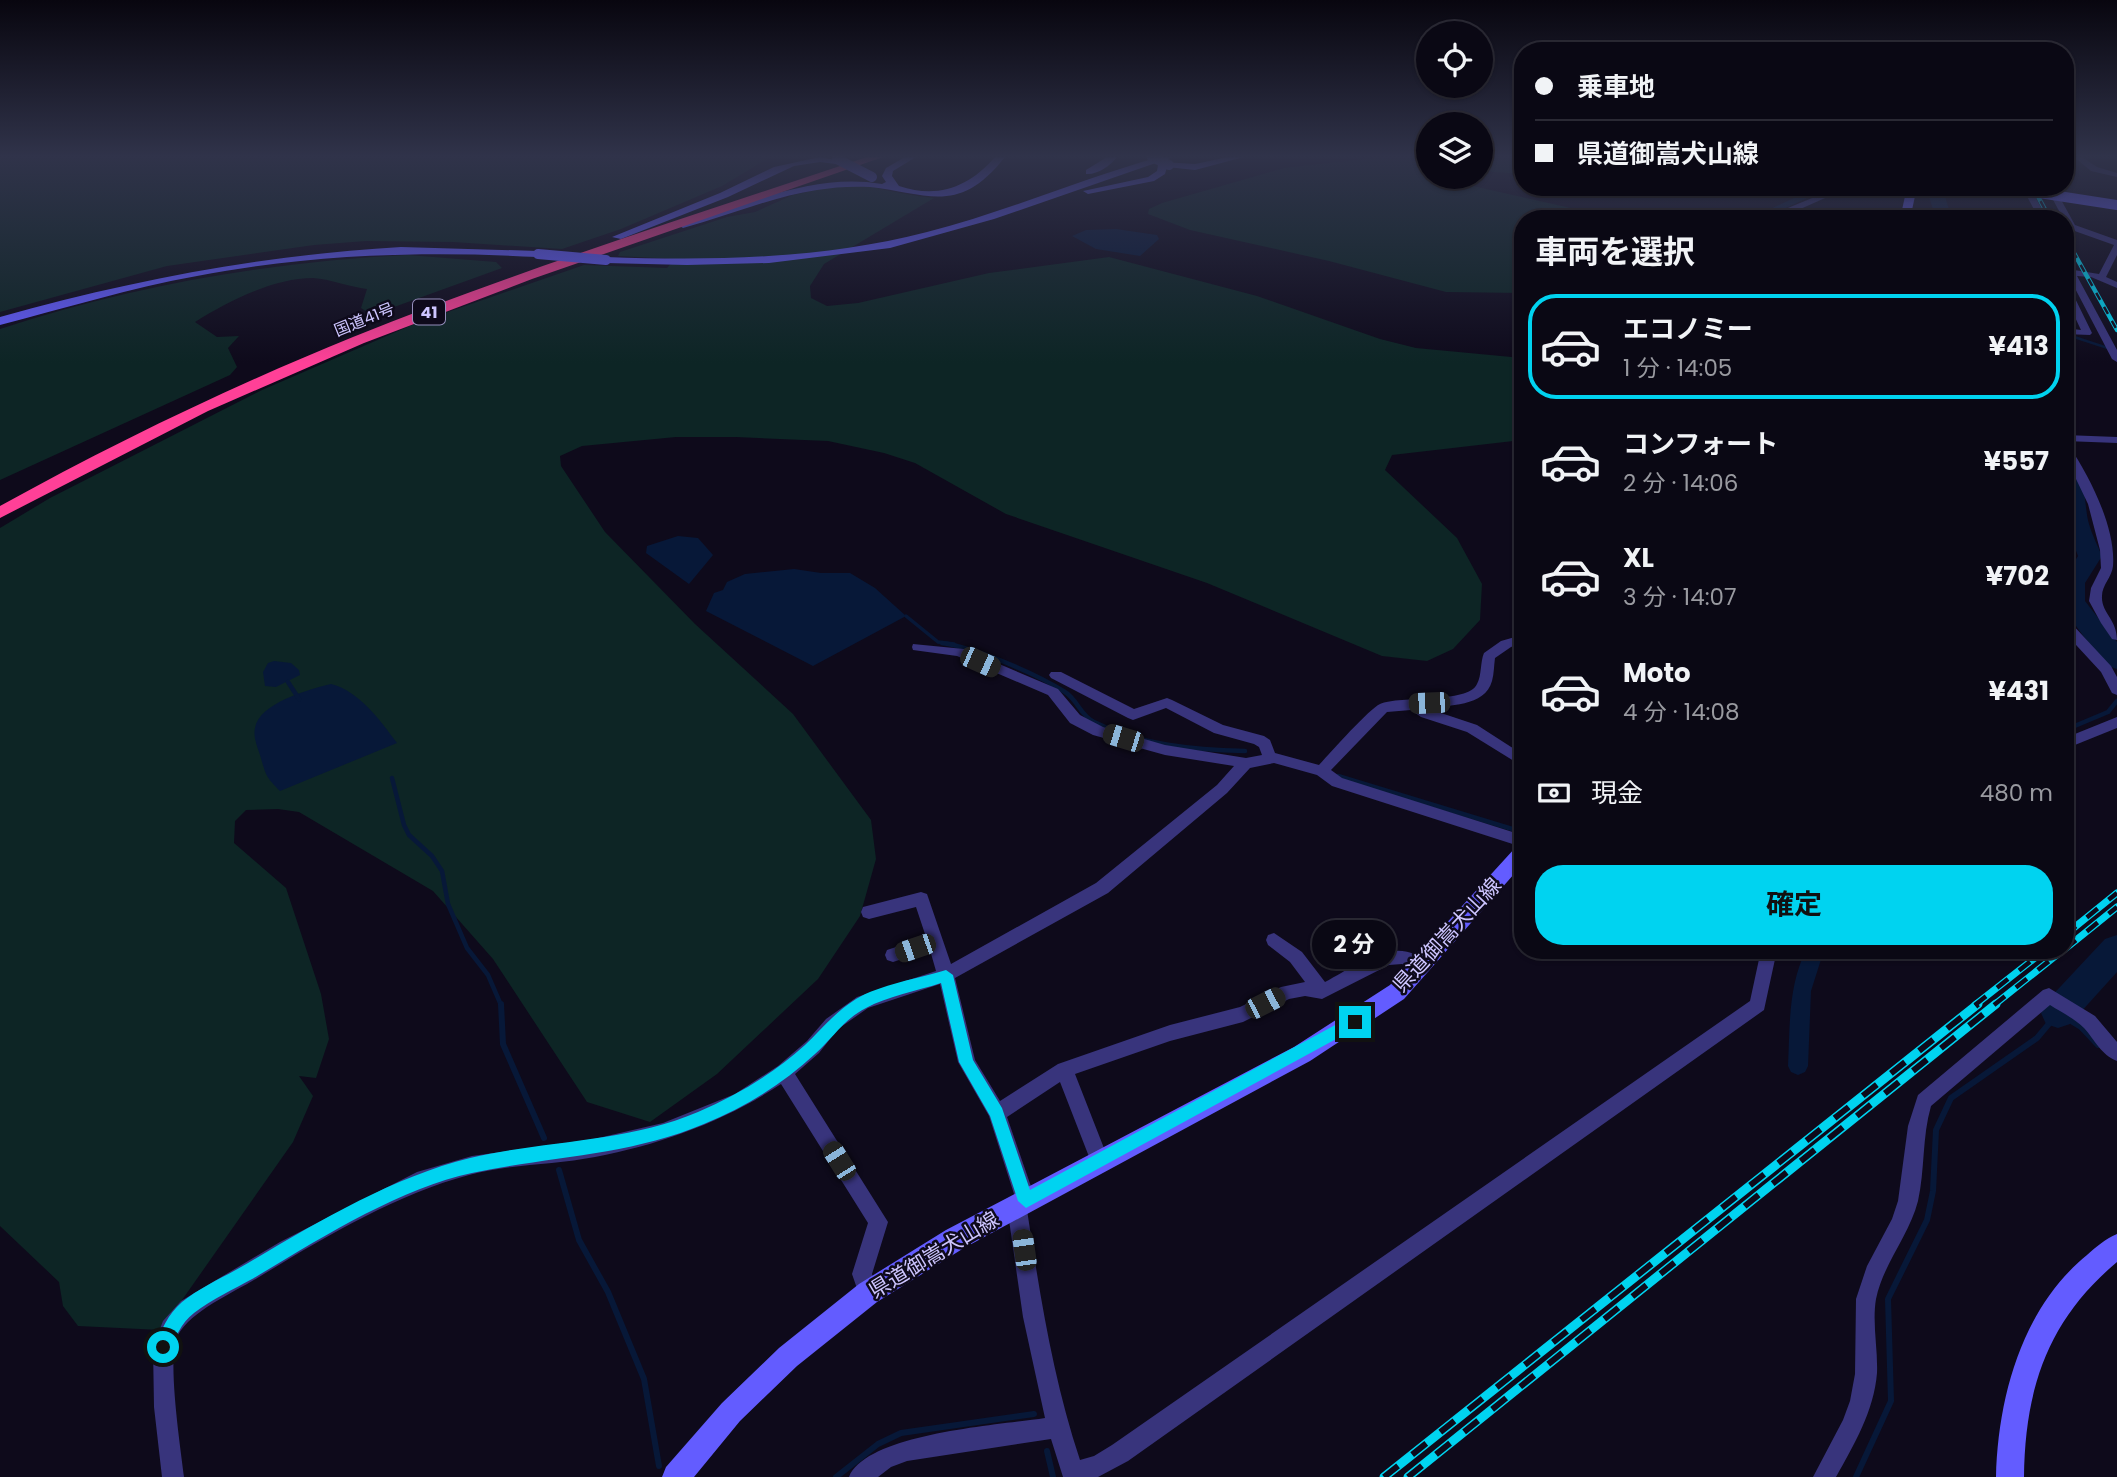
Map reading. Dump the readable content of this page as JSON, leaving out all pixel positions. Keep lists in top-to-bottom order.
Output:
{
  "streets": {
    "highway": ["41", "国道41号"],
    "main road": ["県道御嵩犬山線"]
  },
  "page": {
    "banner": ["乗車地", "県道御嵩犬山線"],
    "heading": "車両を選択",
    "list": [
      {
        "name": "エコノミー",
        "note": "1 分 · 14:05",
        "value": "¥413"
      },
      {
        "name": "コンフォート",
        "note": "2 分 · 14:06",
        "value": "¥557"
      },
      {
        "name": "XL",
        "note": "3 分 · 14:07",
        "value": "¥702"
      },
      {
        "name": "Moto",
        "note": "4 分 · 14:08",
        "value": "¥431"
      }
    ],
    "pay": ["現金", "480 m"],
    "buttons": "確定",
    "bubble": "2 分"
  }
}
